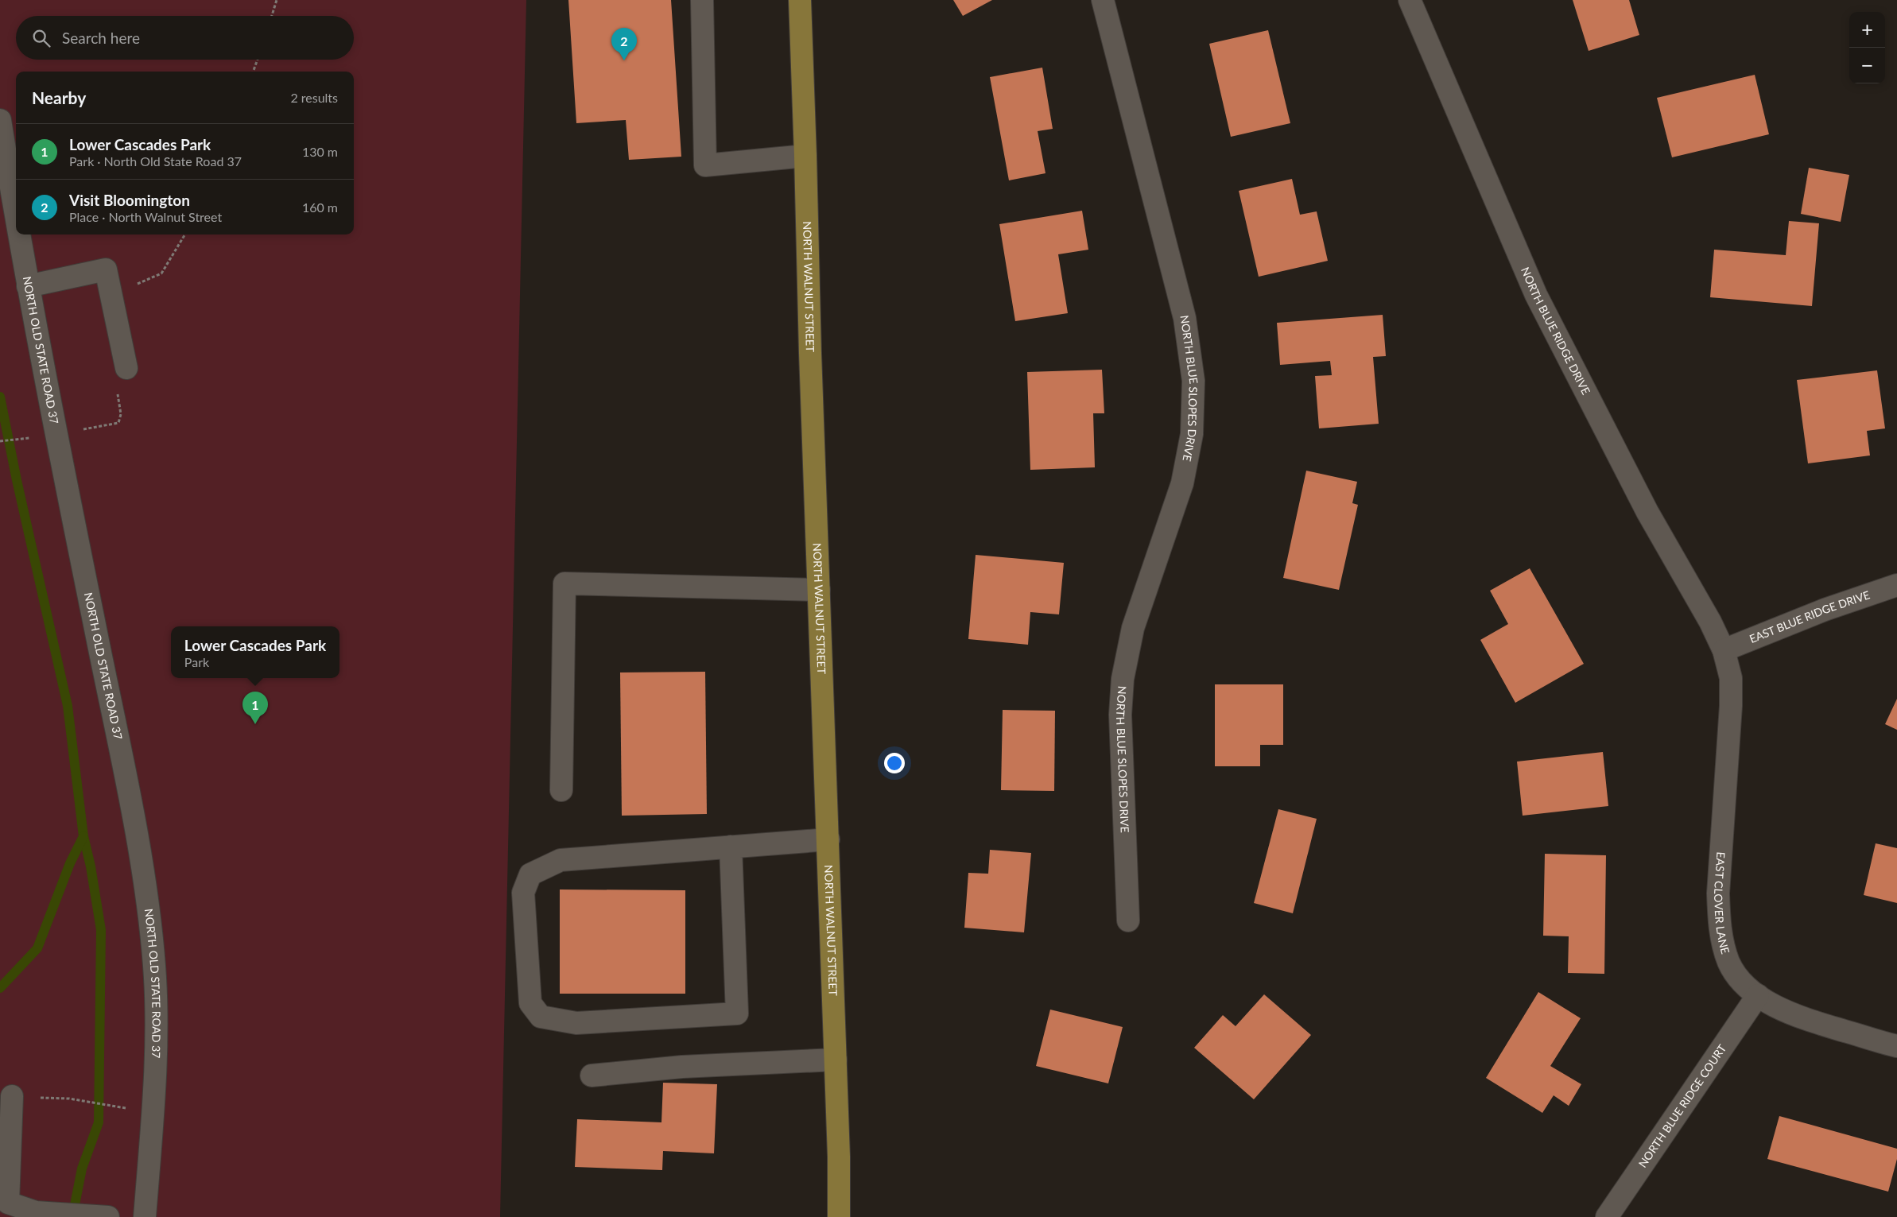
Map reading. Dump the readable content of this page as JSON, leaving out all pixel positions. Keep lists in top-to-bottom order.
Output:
{
  "streets": {
    "main road": ["NORTH WALNUT STREET"],
    "street": [
      "NORTH BLUE RIDGE DRIVE",
      "NORTH OLD STATE ROAD 37",
      "NORTH BLUE SLOPES DRIVE",
      "EAST BLUE RIDGE DRIVE",
      "EAST CLOVER LANE",
      "NORTH BLUE RIDGE COURT"
    ]
  },
  "crossings": [
    ["NORTH BLUE RIDGE DRIVE", "EAST BLUE RIDGE DRIVE"],
    ["NORTH BLUE RIDGE DRIVE", "EAST CLOVER LANE"],
    ["EAST BLUE RIDGE DRIVE", "EAST CLOVER LANE"],
    ["EAST CLOVER LANE", "NORTH BLUE RIDGE COURT"]
  ],
  "page": {
    "map_buttons": ["+", "−"],
    "search": "Search here",
    "pins": ["2", "1"],
    "heading": ["Nearby", "2 results"],
    "list": [
      {
        "mark": "1",
        "name": "Lower Cascades Park",
        "note": "Park · North Old State Road 37",
        "value": "130 m"
      },
      {
        "mark": "2",
        "name": "Visit Bloomington",
        "note": "Place · North Walnut Street",
        "value": "160 m"
      }
    ],
    "popup": ["Lower Cascades Park", "Park"]
  }
}
